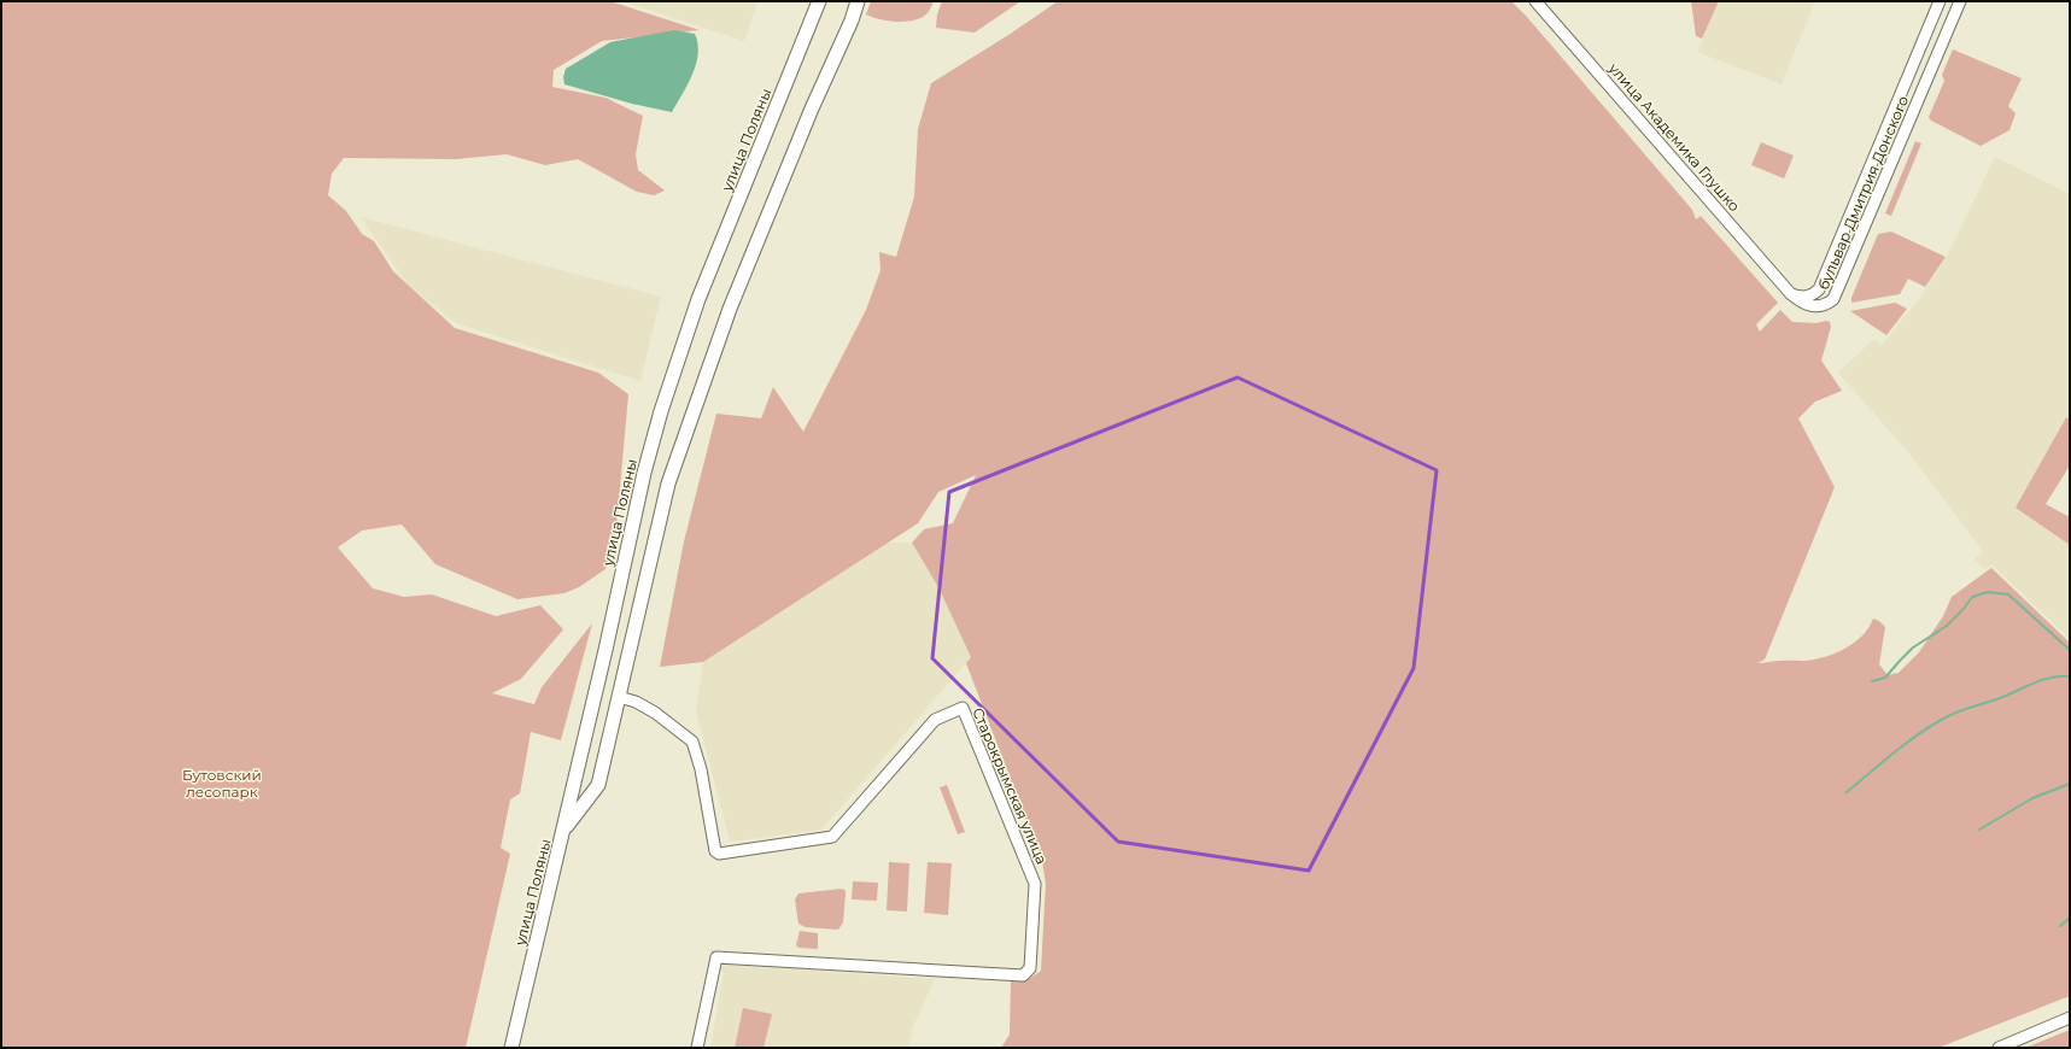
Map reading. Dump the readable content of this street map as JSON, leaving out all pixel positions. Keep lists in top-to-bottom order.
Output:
{
  "streets": {
    "main road": ["улица Поляны"],
    "street": ["улица Академика Глушко", "бульвар Дмитрия Донского", "Старокрымская улица"]
  },
  "crossings": [
    ["улица Академика Глушко", "бульвар Дмитрия Донского"]
  ],
  "parks": ["Бутовский лесопарк"]
}
